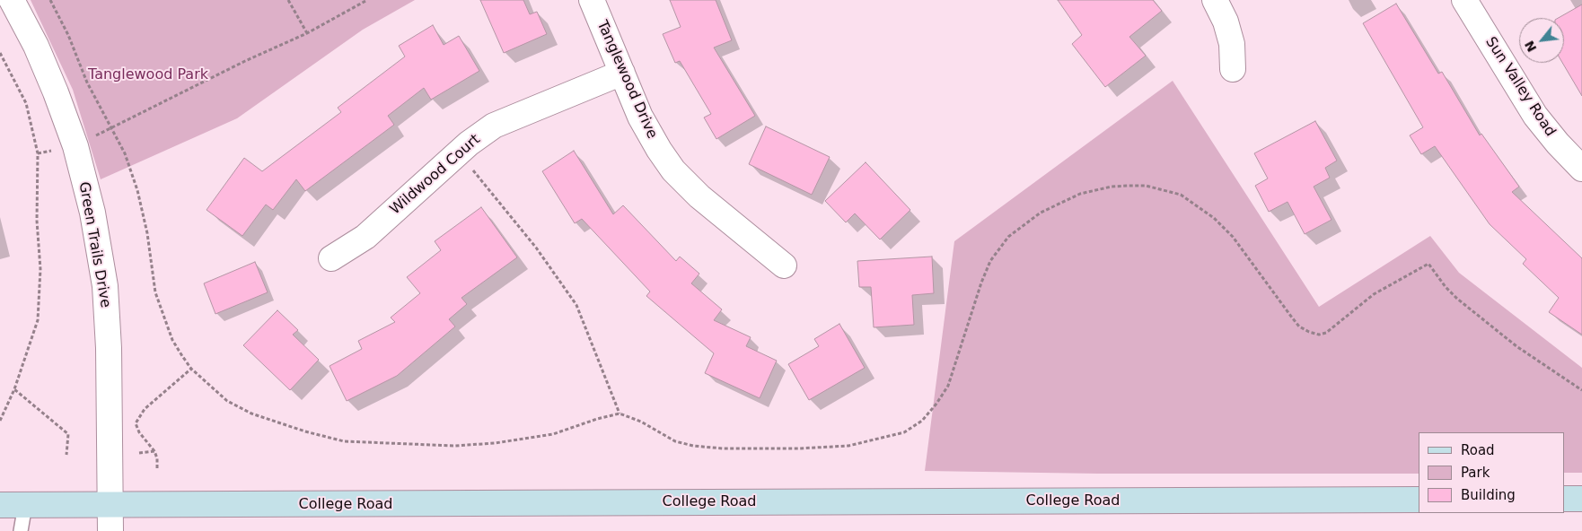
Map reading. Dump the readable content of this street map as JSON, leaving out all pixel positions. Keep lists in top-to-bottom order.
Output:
{
  "streets": {
    "main road": ["College Road"],
    "street": [
      "Tanglewood Drive",
      "Sun Valley Road",
      "Wildwood Court",
      "Green Trails Drive"
    ]
  },
  "crossings": [
    ["Tanglewood Drive", "Wildwood Court"],
    ["Green Trails Drive", "College Road"]
  ],
  "parks": ["Tanglewood Park"],
  "legend": ["Road", "Park", "Building"],
  "north": "bottom left"
}
